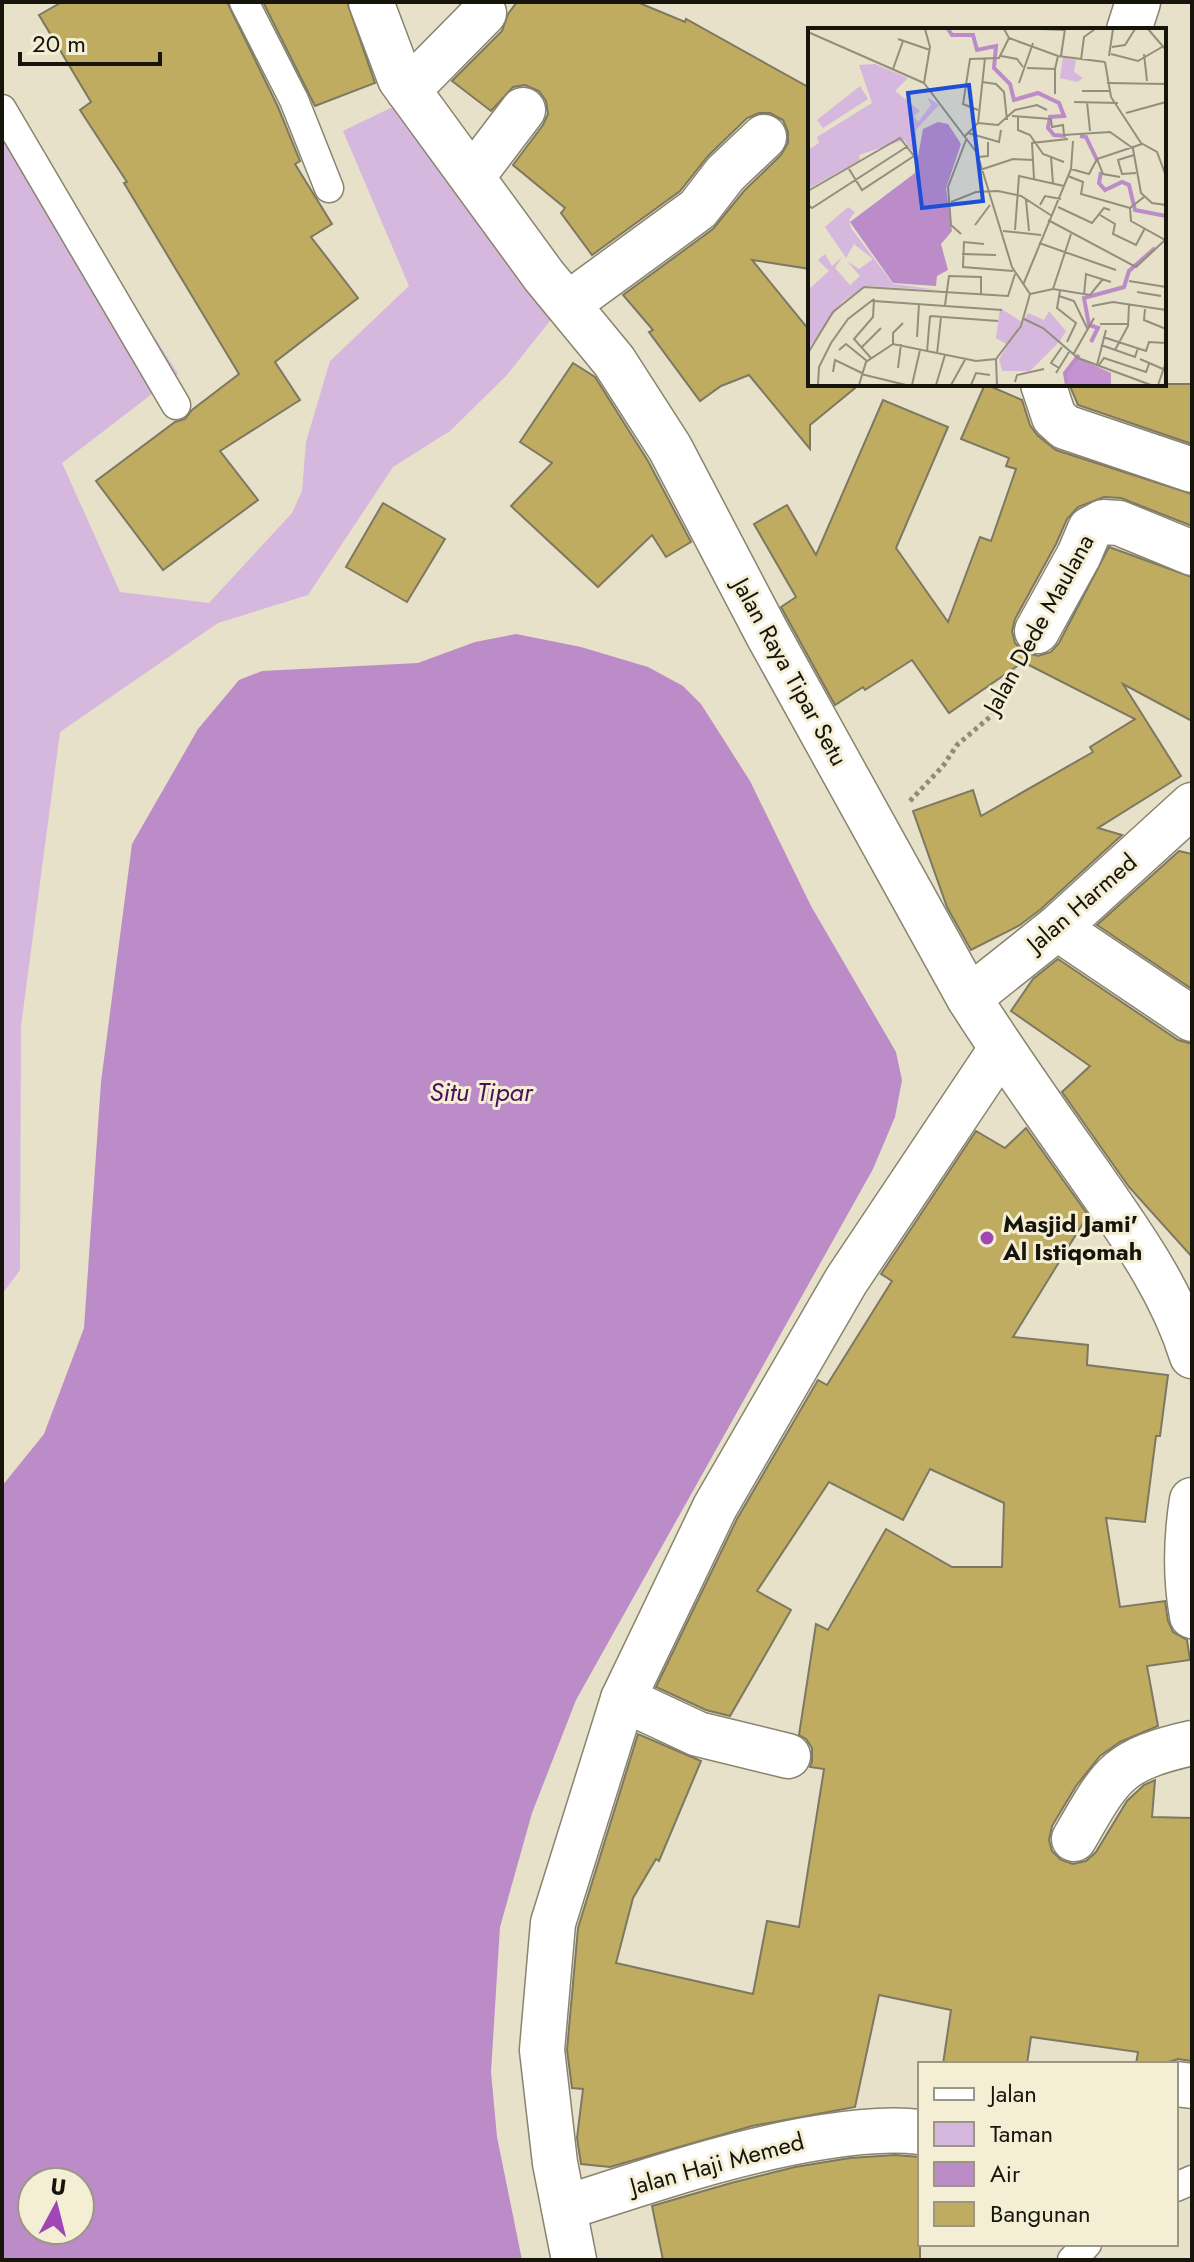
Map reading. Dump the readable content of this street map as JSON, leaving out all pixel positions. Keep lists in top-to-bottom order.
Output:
{
  "streets": {
    "street": [
      "Jalan Dede Maulana",
      "Jalan Raya Tipar Setu",
      "Jalan Harmed",
      "Jalan Haji Memed"
    ]
  },
  "crossings": [
    ["Jalan Dede Maulana", "Jalan Raya Tipar Setu"],
    ["Jalan Raya Tipar Setu", "Jalan Harmed"]
  ],
  "water": ["Situ Tipar"],
  "places": ["Masjid Jami' Al Istiqomah"],
  "legend": [
    "Jalan",
    "Taman",
    "Air",
    "Bangunan"
  ],
  "scale_bar": "20 m",
  "north": "top"
}
